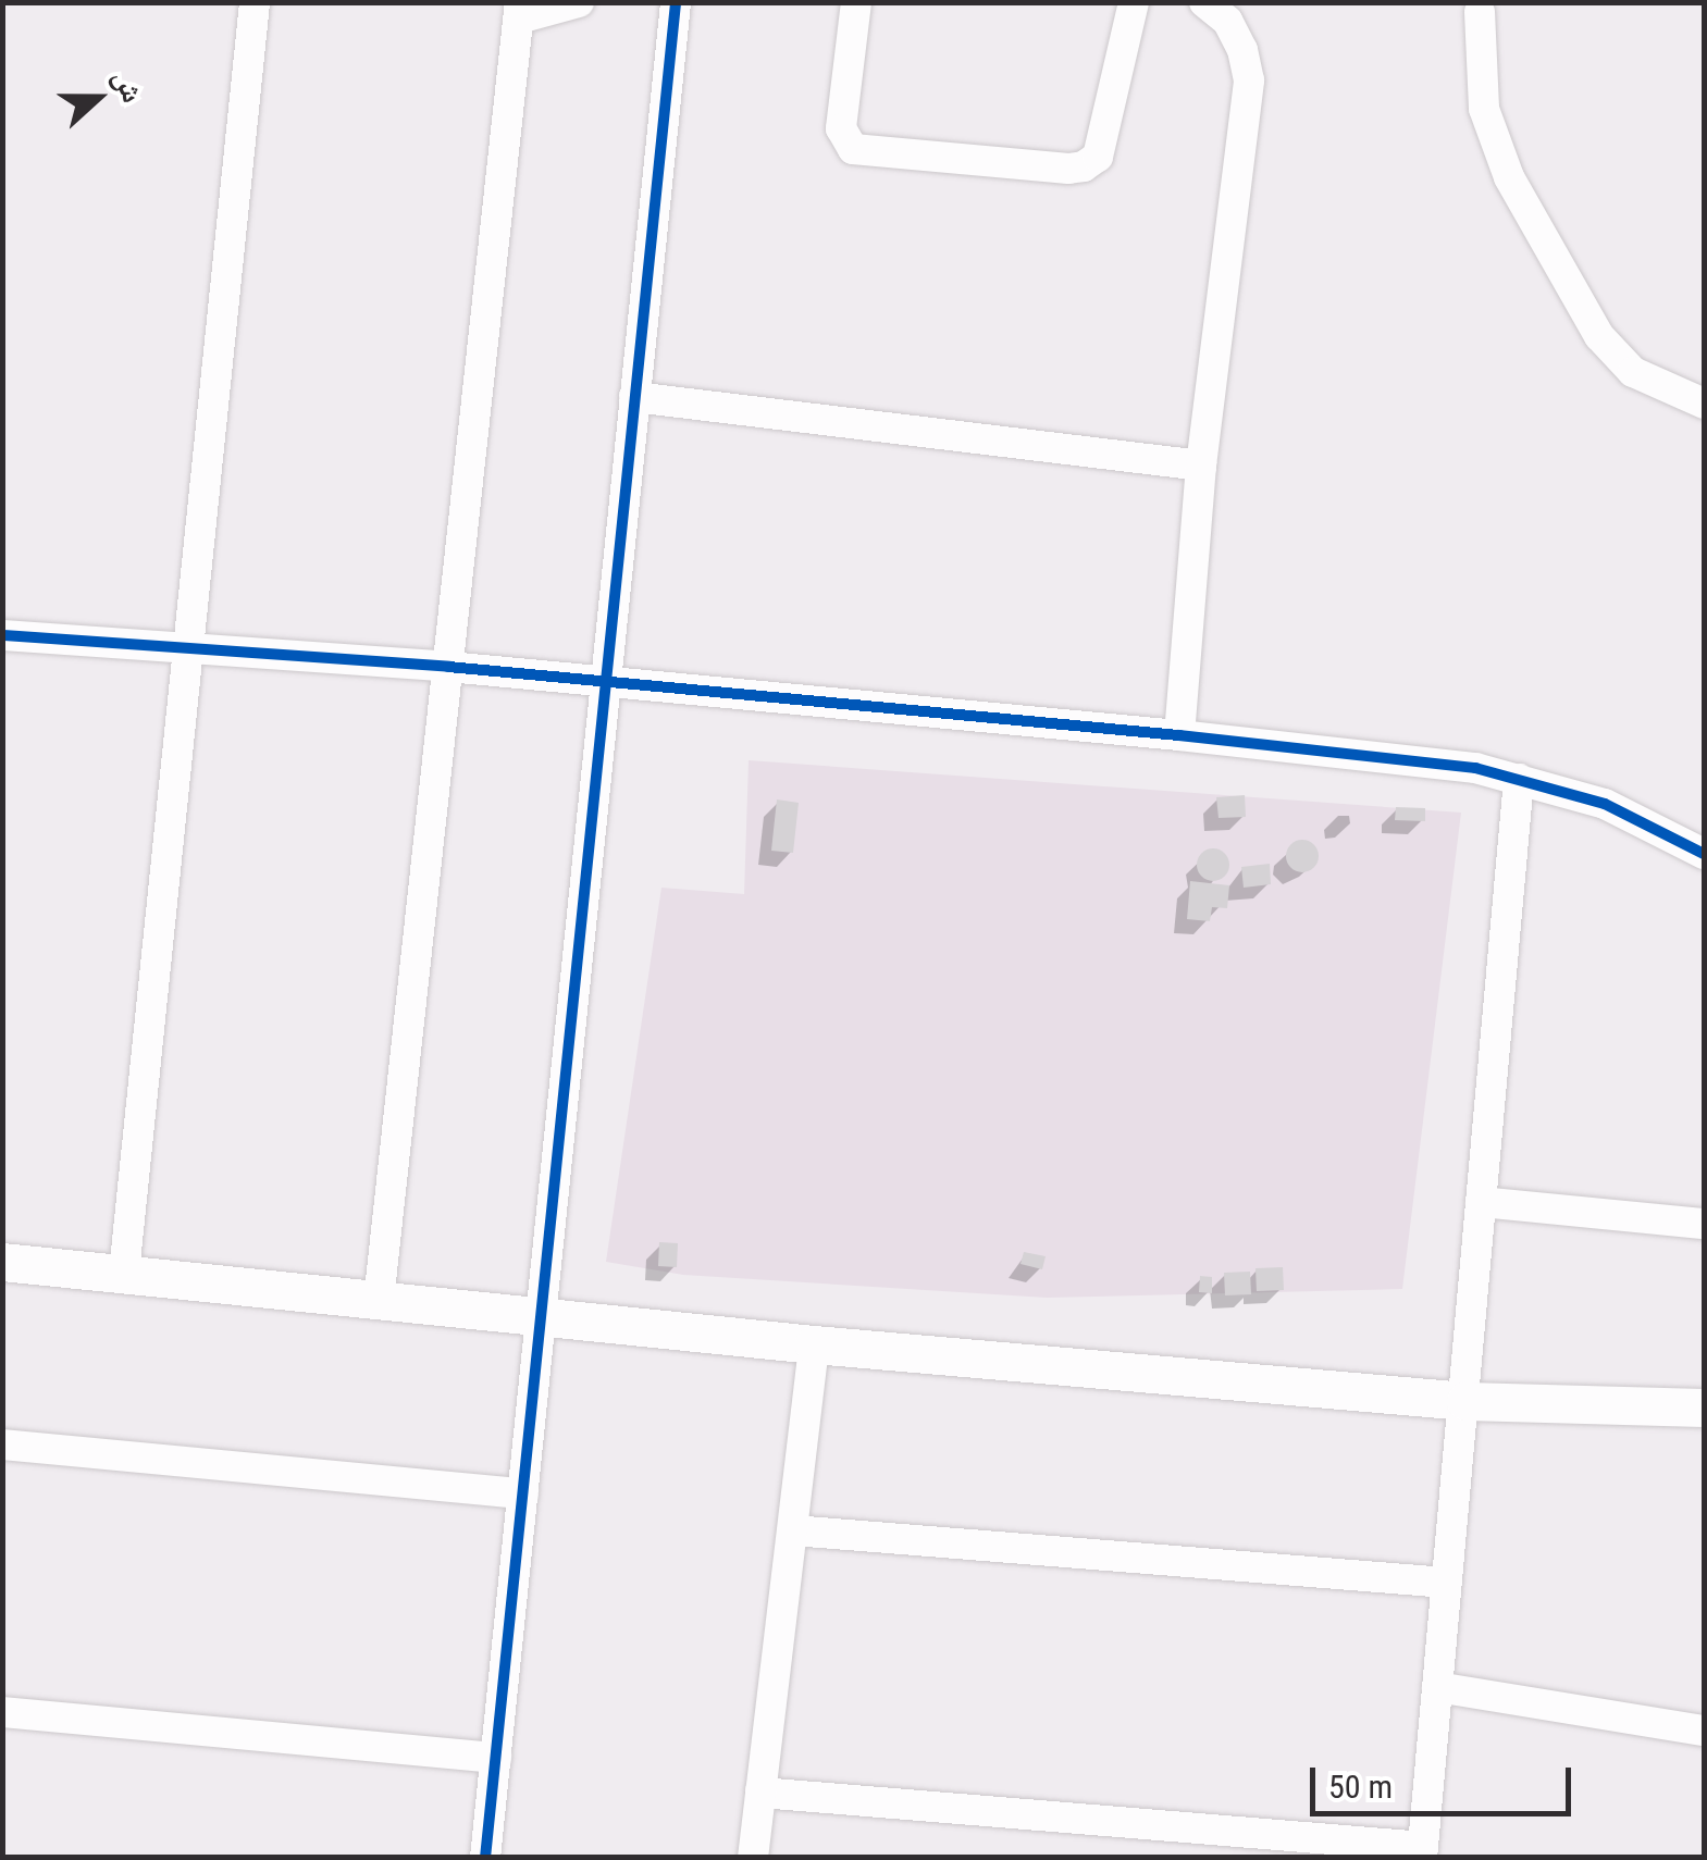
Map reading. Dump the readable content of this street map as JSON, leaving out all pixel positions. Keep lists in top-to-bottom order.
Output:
{
  "scale_bar": "50 m",
  "north": "right"
}
